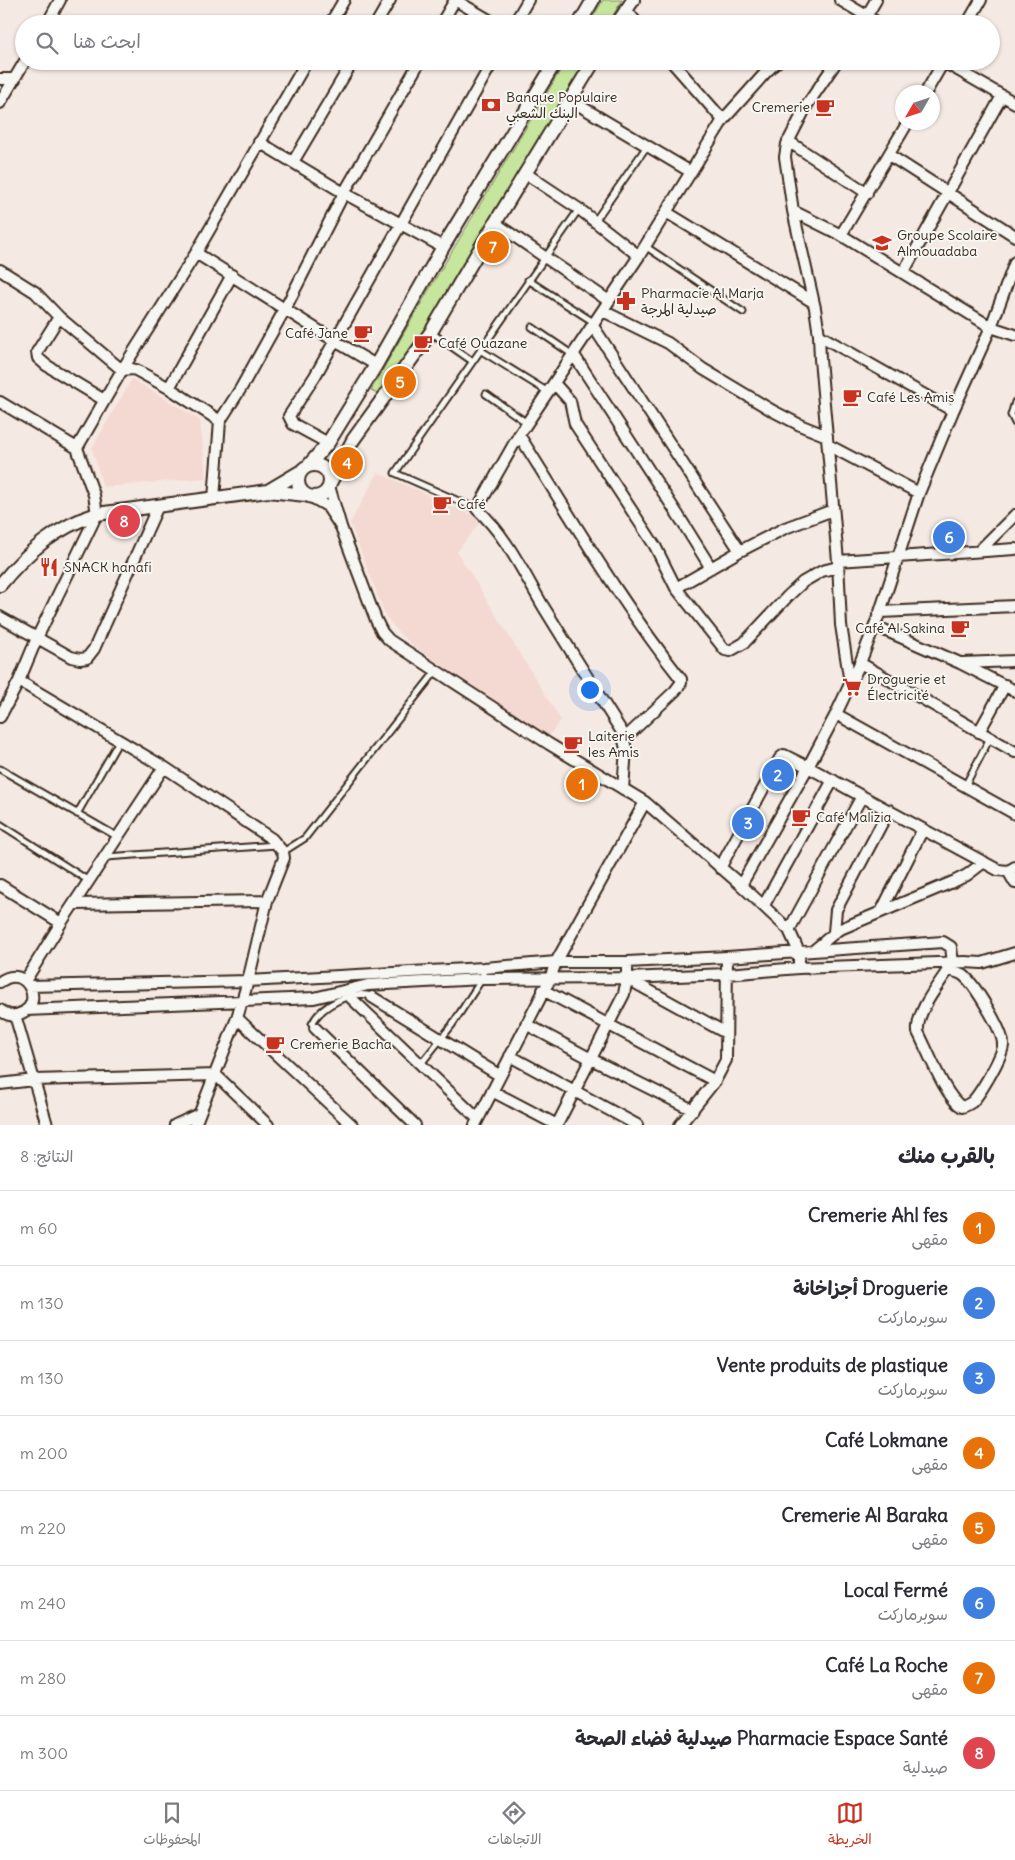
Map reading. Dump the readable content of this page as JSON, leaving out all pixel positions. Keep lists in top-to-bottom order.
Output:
{
  "places": {
    "bank": ["Banque Populaire البنك الشعبي"],
    "cafe": [
      "Cremerie",
      "Café Jane",
      "Café Ouazane",
      "Café Les Amis",
      "Café",
      "Café Al Sakina",
      "Laiterie les Amis",
      "Café Malizia",
      "Cremerie Bacha"
    ],
    "school or university": ["Groupe Scolaire Almouadaba"],
    "pharmacy": ["Pharmacie Al Marja صيدلية المرجة"],
    "restaurant": ["SNACK hanafi"],
    "supermarket": ["Droguerie et Électricité"]
  },
  "north": "bottom left",
  "page": {
    "search": "ابحث هنا",
    "pins": [
      "7",
      "5",
      "4",
      "8",
      "6",
      "2",
      "1",
      "3"
    ],
    "heading": ["بالقرب منك", "النتائج: 8"],
    "list": [
      {
        "mark": "1",
        "name": "Cremerie Ahl fes",
        "note": "مقهى",
        "value": "60 m"
      },
      {
        "mark": "2",
        "name": "Droguerie أجزاخانة",
        "note": "سوبرماركت",
        "value": "130 m"
      },
      {
        "mark": "3",
        "name": "Vente produits de plastique",
        "note": "سوبرماركت",
        "value": "130 m"
      },
      {
        "mark": "4",
        "name": "Café Lokmane",
        "note": "مقهى",
        "value": "200 m"
      },
      {
        "mark": "5",
        "name": "Cremerie Al Baraka",
        "note": "مقهى",
        "value": "220 m"
      },
      {
        "mark": "6",
        "name": "Local Fermé",
        "note": "سوبرماركت",
        "value": "240 m"
      },
      {
        "mark": "7",
        "name": "Café La Roche",
        "note": "مقهى",
        "value": "280 m"
      },
      {
        "mark": "8",
        "name": "Pharmacie Espace Santé صيدلية فضاء الصحة",
        "note": "صيدلية",
        "value": "300 m"
      }
    ],
    "nav": ["الخريطة", "الاتجاهات", "المحفوظات"]
  }
}
